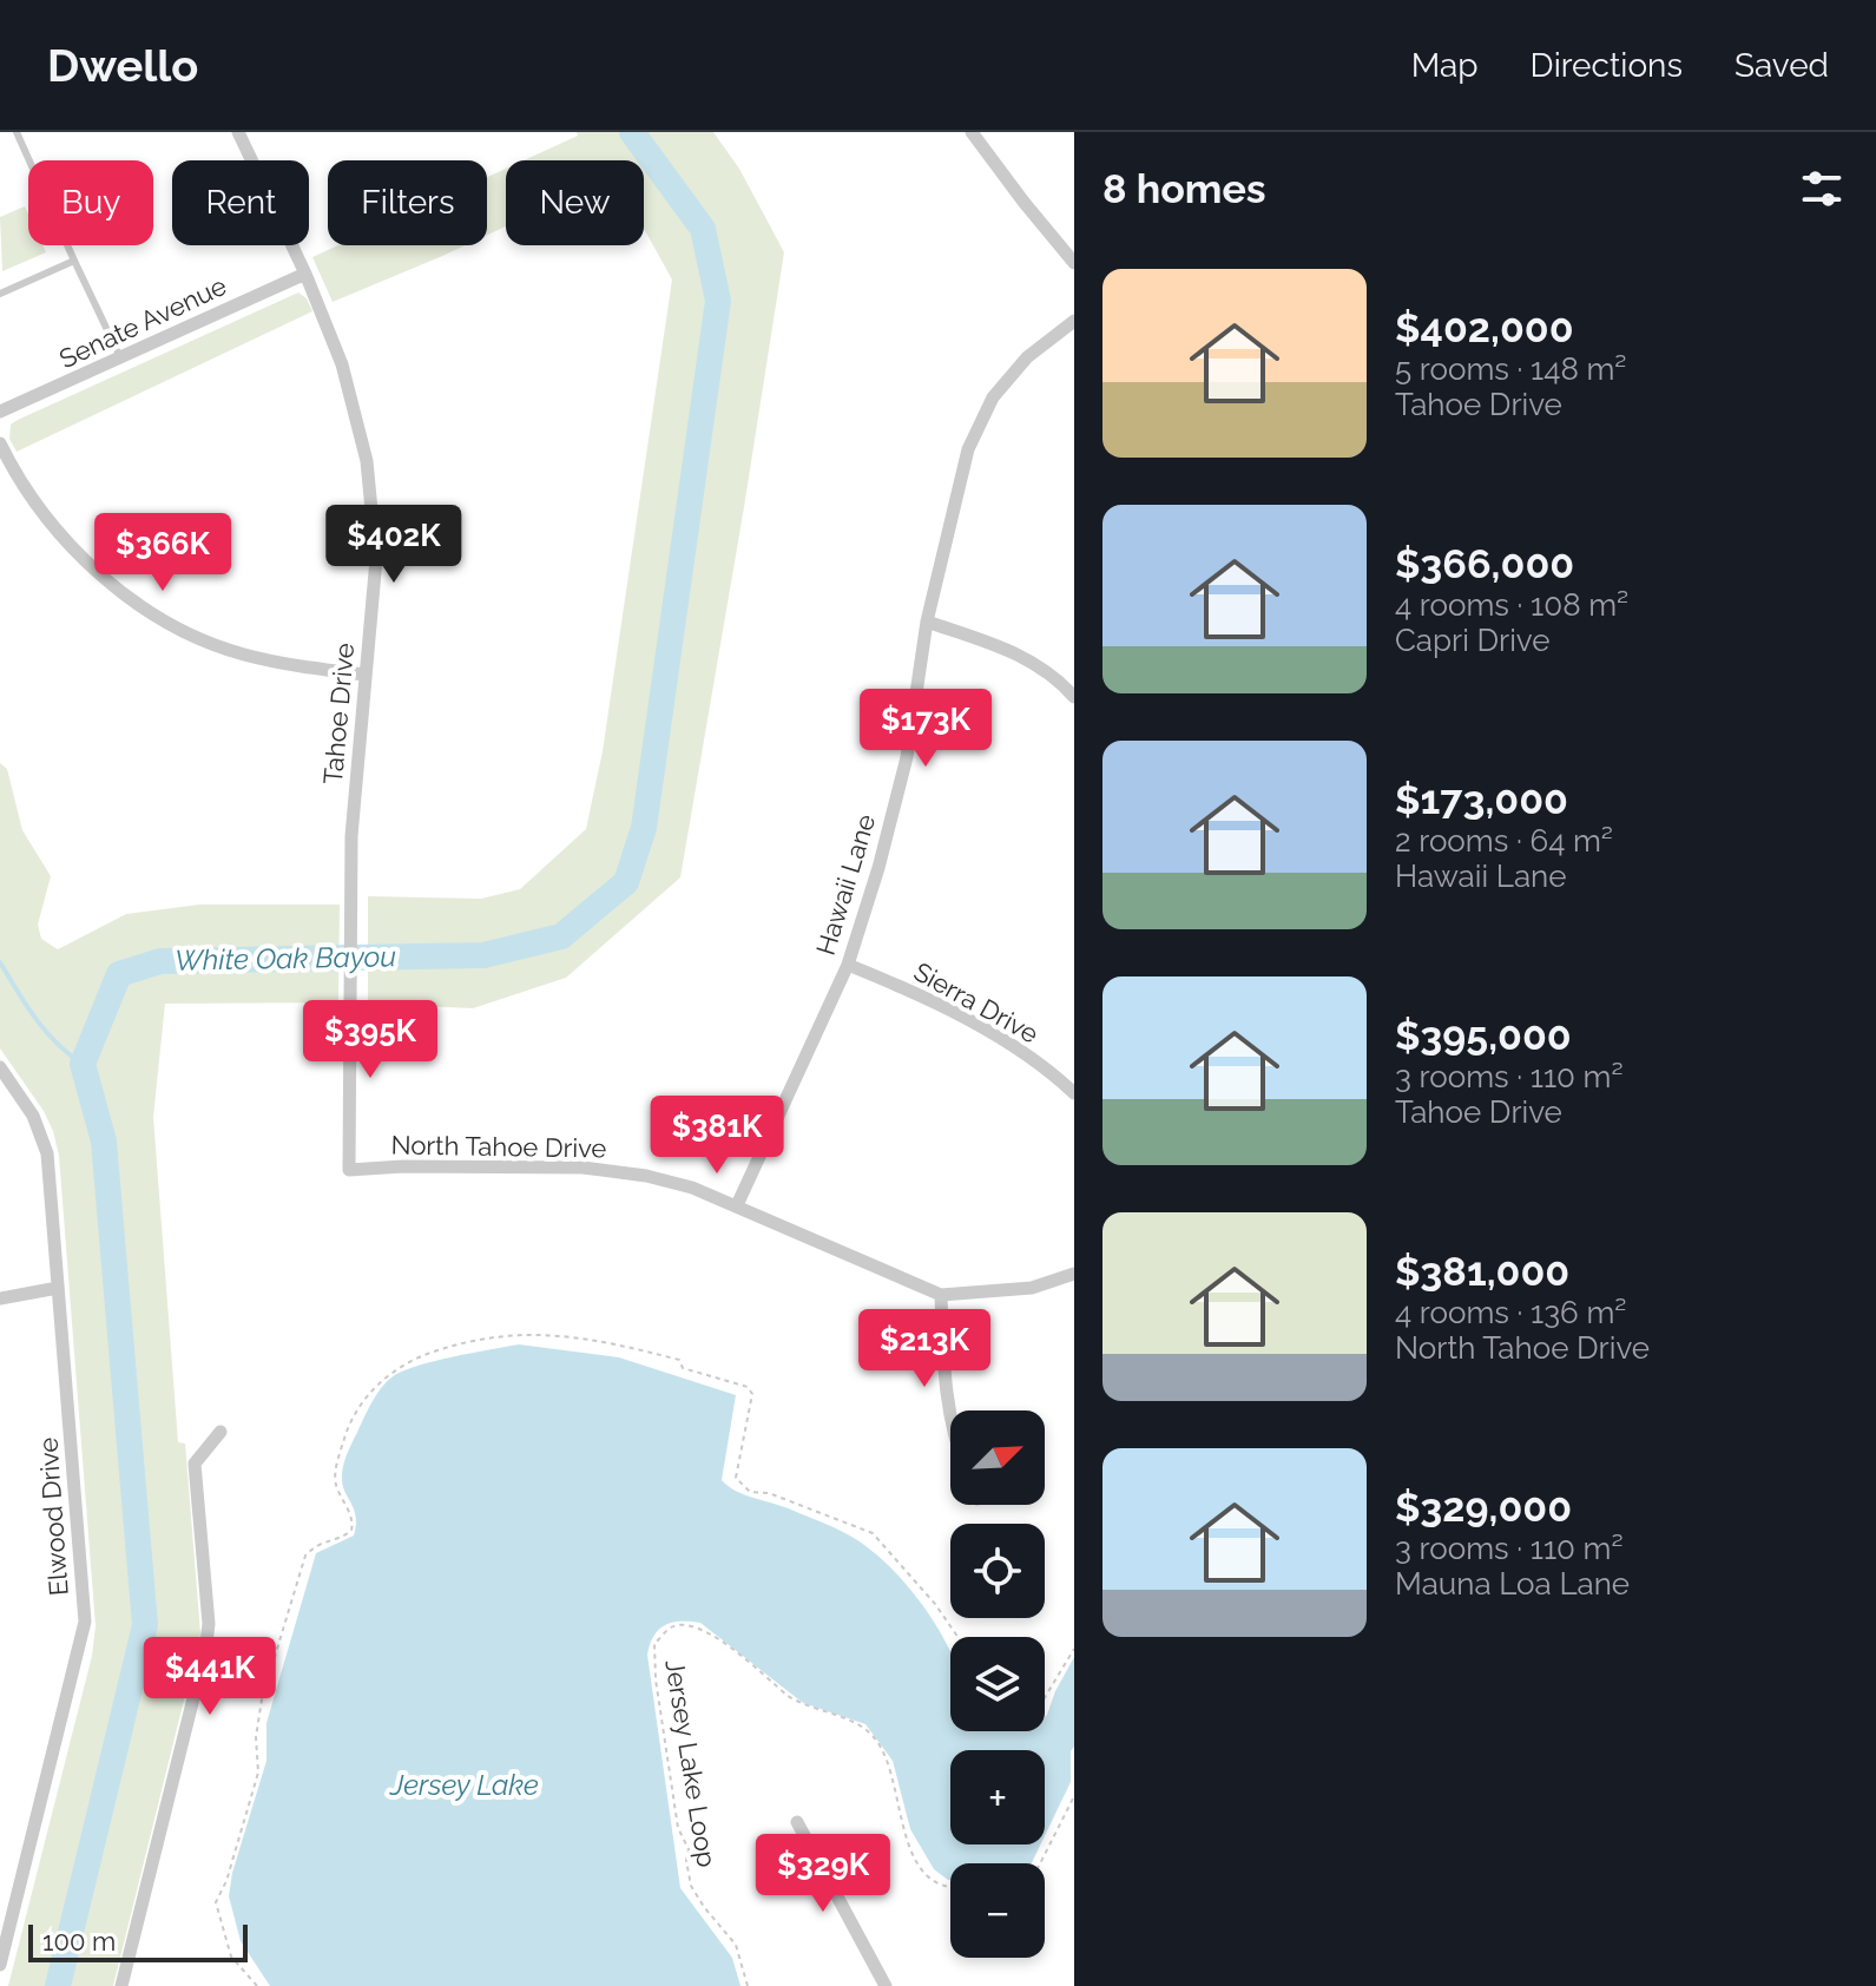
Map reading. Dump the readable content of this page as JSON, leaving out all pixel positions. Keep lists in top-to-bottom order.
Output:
{
  "streets": {
    "street": [
      "Senate Avenue",
      "Tahoe Drive",
      "Hawaii Lane",
      "Sierra Drive",
      "North Tahoe Drive",
      "Elwood Drive"
    ],
    "path": ["Jersey Lake Loop"]
  },
  "crossings": [
    ["Senate Avenue", "Tahoe Drive"],
    ["Tahoe Drive", "North Tahoe Drive"],
    ["Hawaii Lane", "Sierra Drive"],
    ["Hawaii Lane", "North Tahoe Drive"]
  ],
  "water": ["White Oak Bayou", "Jersey Lake"],
  "scale_bar": "100 m",
  "north": "top right",
  "page": {
    "header": "Dwello",
    "nav": ["Map", "Directions", "Saved"],
    "heading": "8 homes",
    "chip": [
      "Buy",
      "Rent",
      "Filters",
      "New"
    ],
    "list": [
      {
        "name": "$402,000",
        "note": "5 rooms · 148 m² · Tahoe Drive"
      },
      {
        "name": "$366,000",
        "note": "4 rooms · 108 m² · Capri Drive"
      },
      {
        "name": "$173,000",
        "note": "2 rooms · 64 m² · Hawaii Lane"
      },
      {
        "name": "$395,000",
        "note": "3 rooms · 110 m² · Tahoe Drive"
      },
      {
        "name": "$381,000",
        "note": "4 rooms · 136 m² · North Tahoe Drive"
      },
      {
        "name": "$329,000",
        "note": "3 rooms · 110 m² · Mauna Loa Lane"
      }
    ],
    "price": [
      "$402K",
      "$366K",
      "$173K",
      "$395K",
      "$381K",
      "$213K",
      "$441K",
      "$329K"
    ],
    "map_buttons": ["+", "−"],
    "scale": "100 m"
  }
}
